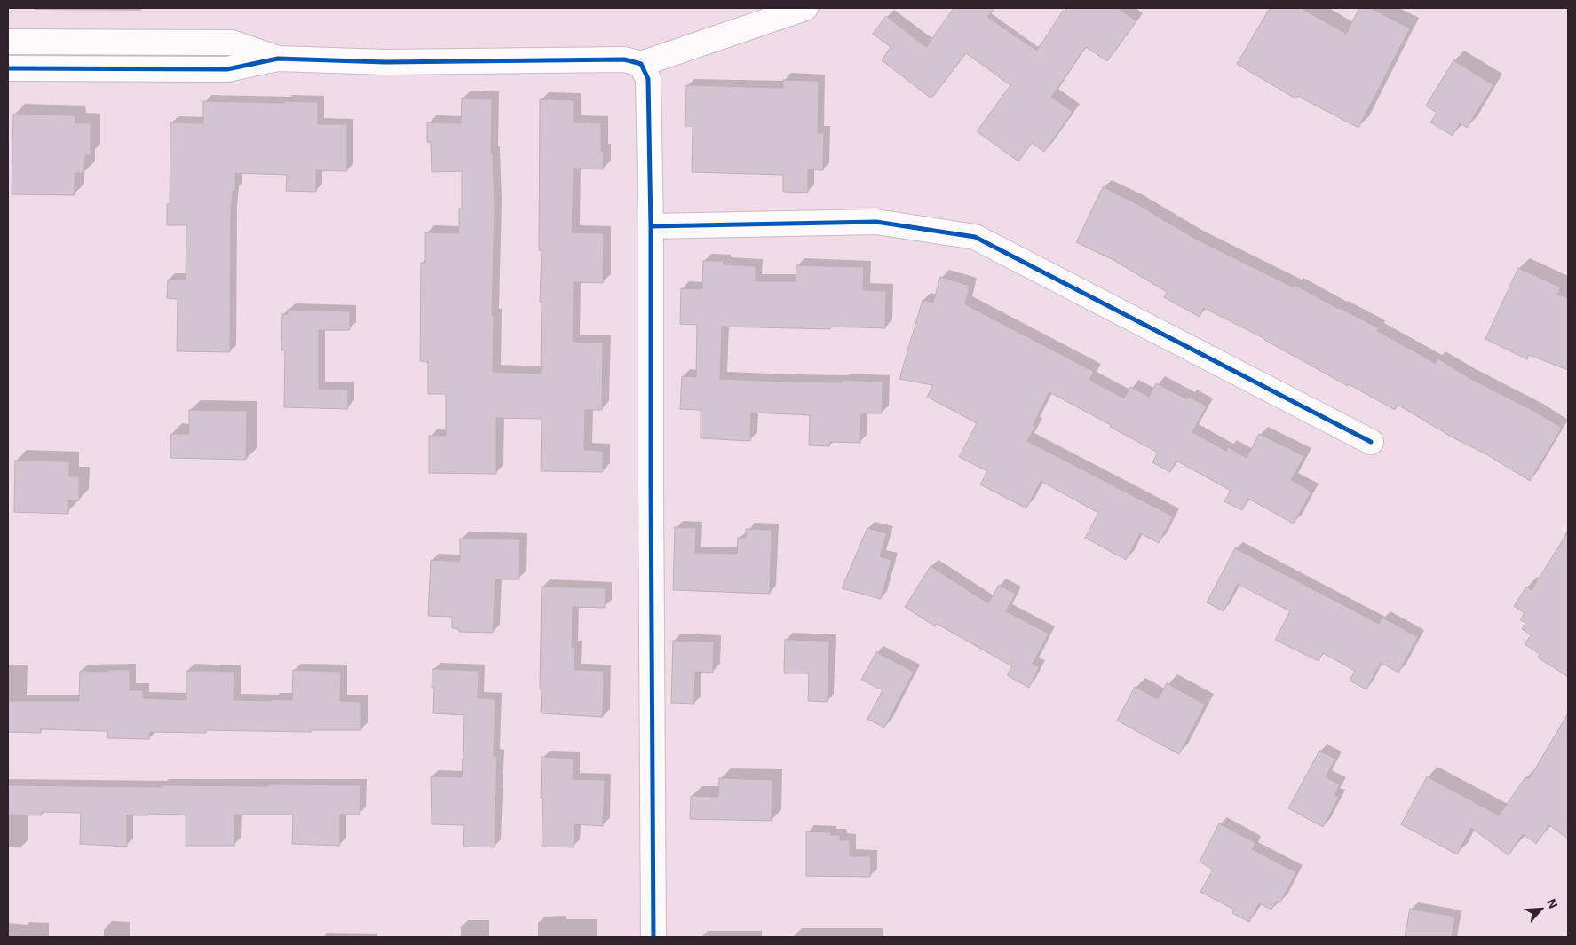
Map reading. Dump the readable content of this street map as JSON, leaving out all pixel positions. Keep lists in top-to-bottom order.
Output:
{
  "north": "top right"
}
